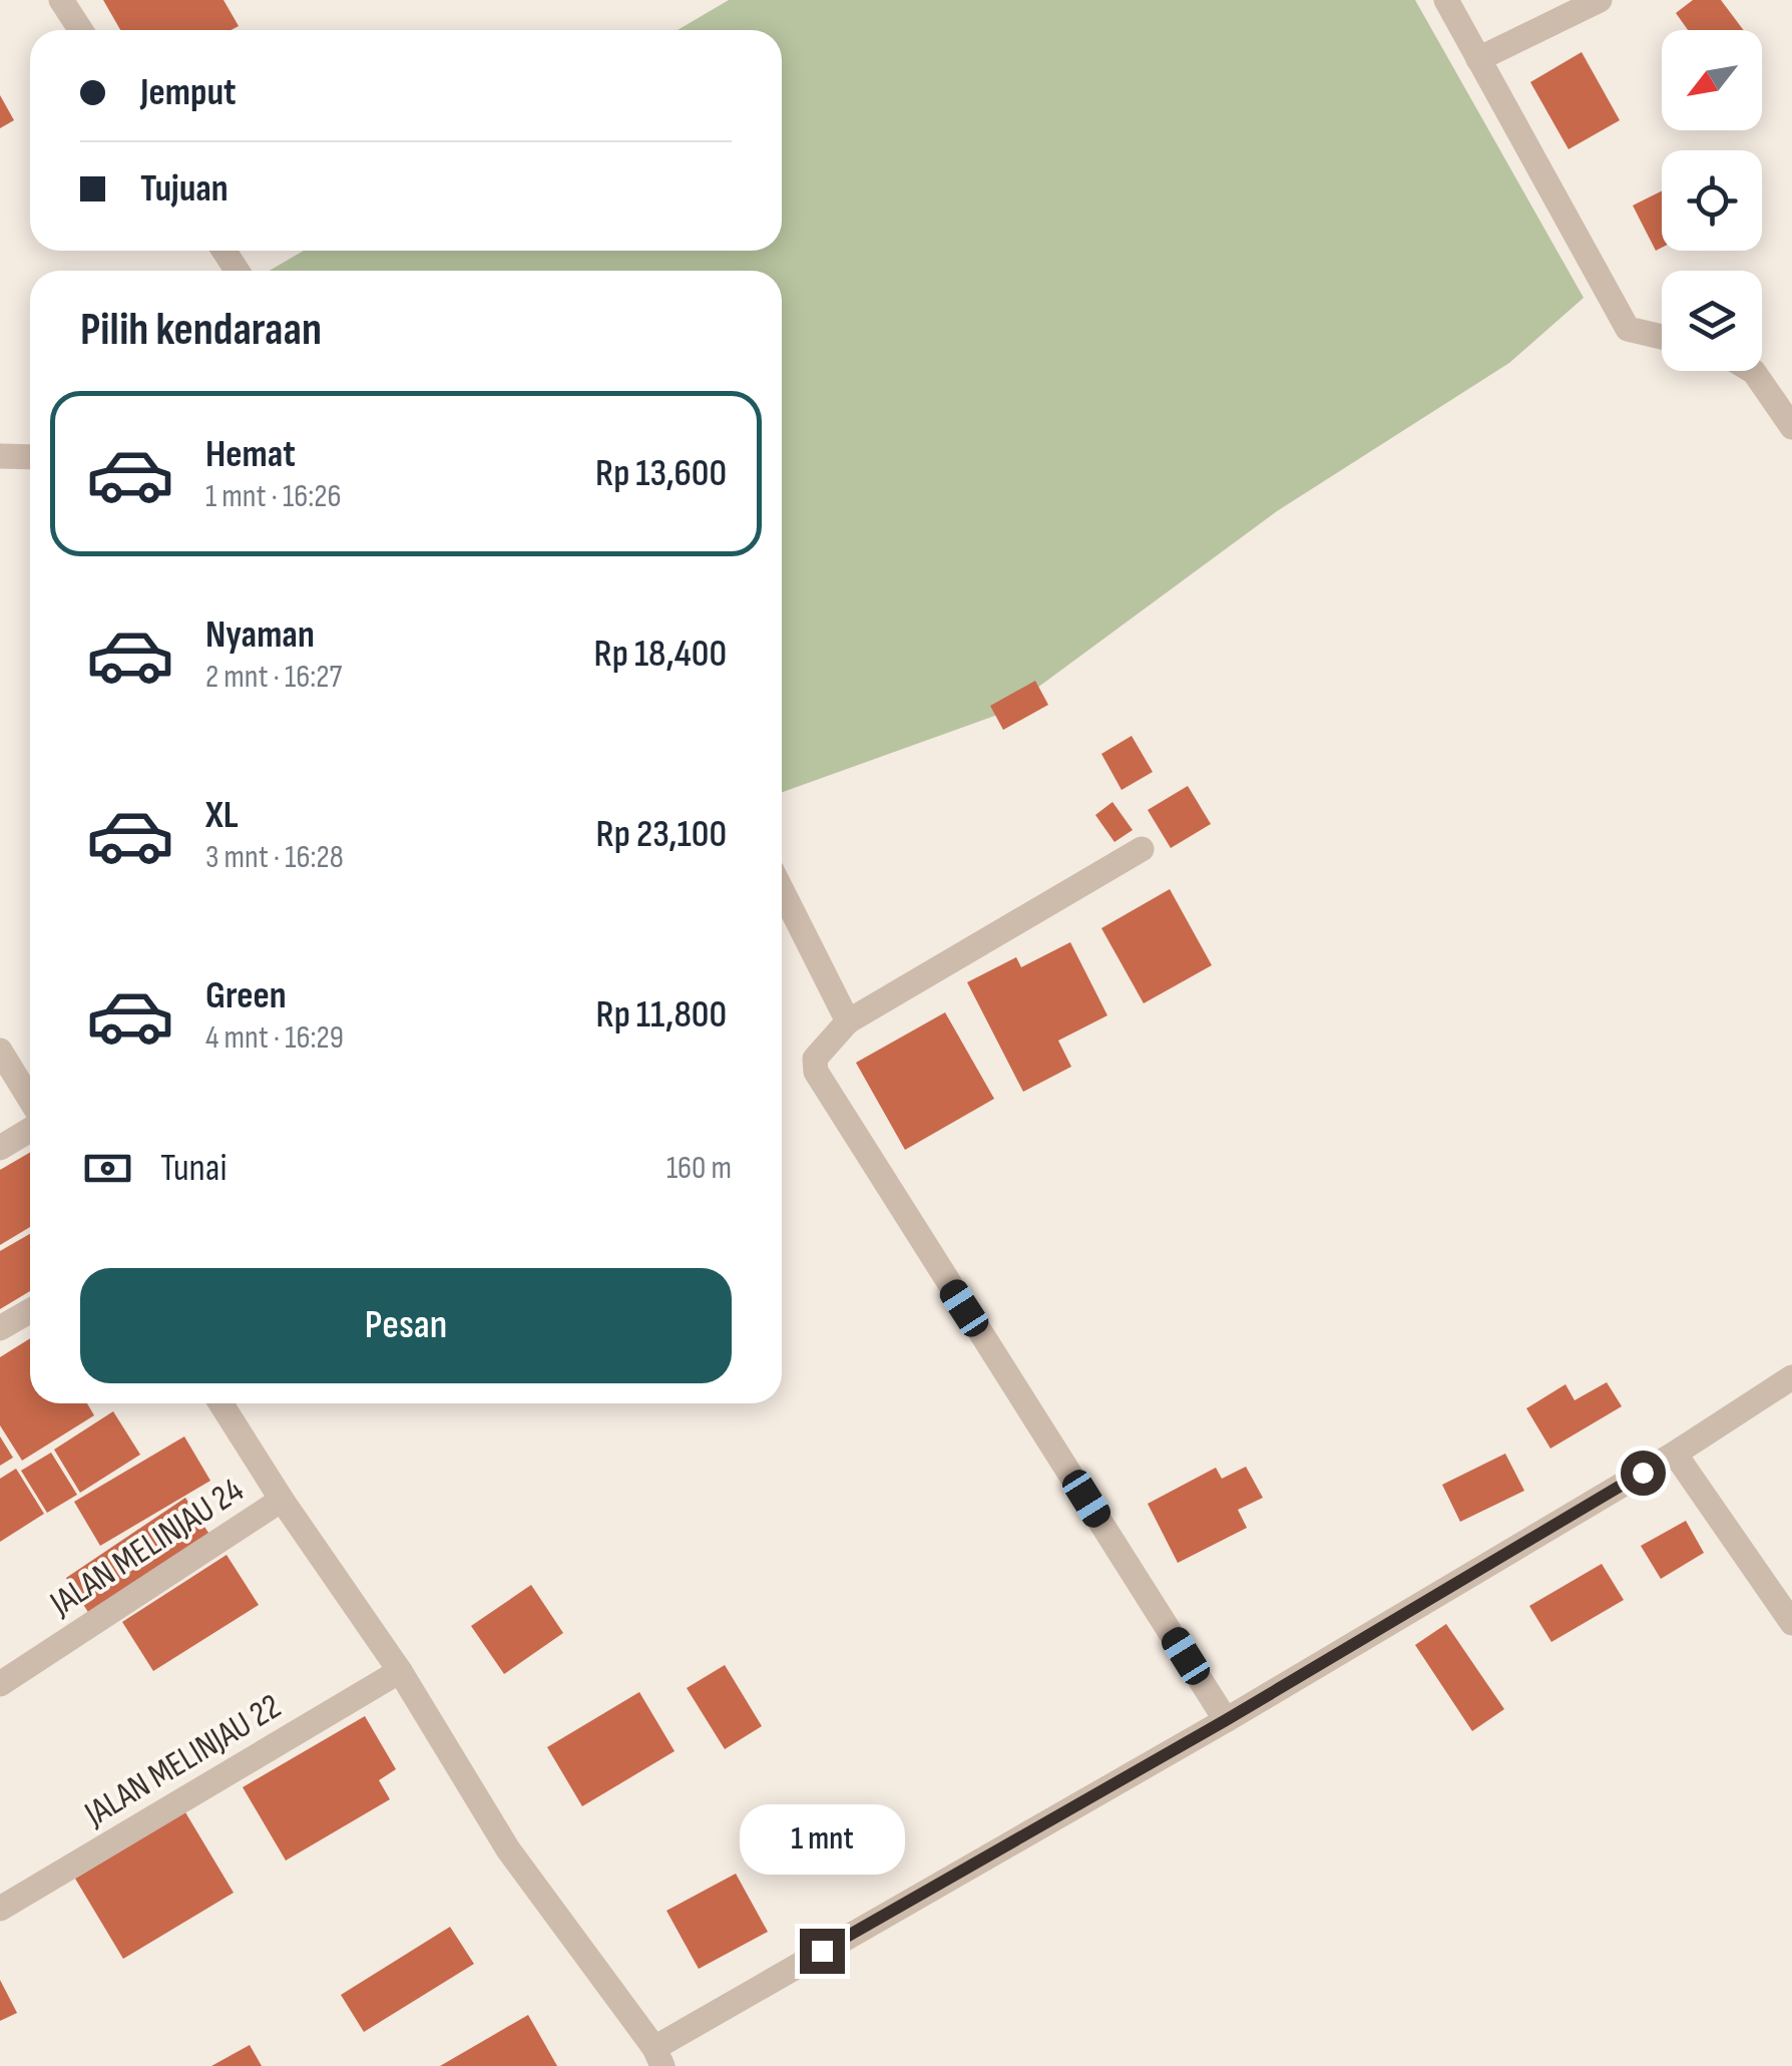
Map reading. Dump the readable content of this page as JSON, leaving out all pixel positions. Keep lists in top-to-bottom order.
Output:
{
  "streets": {
    "street": ["JALAN MELINJAU 24", "JALAN MELINJAU 22"]
  },
  "north": "bottom left",
  "page": {
    "banner": ["Jemput", "Tujuan"],
    "heading": "Pilih kendaraan",
    "list": [
      {
        "name": "Hemat",
        "note": "1 mnt · 16:26",
        "value": "Rp 13,600"
      },
      {
        "name": "Nyaman",
        "note": "2 mnt · 16:27",
        "value": "Rp 18,400"
      },
      {
        "name": "XL",
        "note": "3 mnt · 16:28",
        "value": "Rp 23,100"
      },
      {
        "name": "Green",
        "note": "4 mnt · 16:29",
        "value": "Rp 11,800"
      }
    ],
    "pay": ["Tunai", "160 m"],
    "buttons": "Pesan",
    "bubble": "1 mnt"
  }
}
